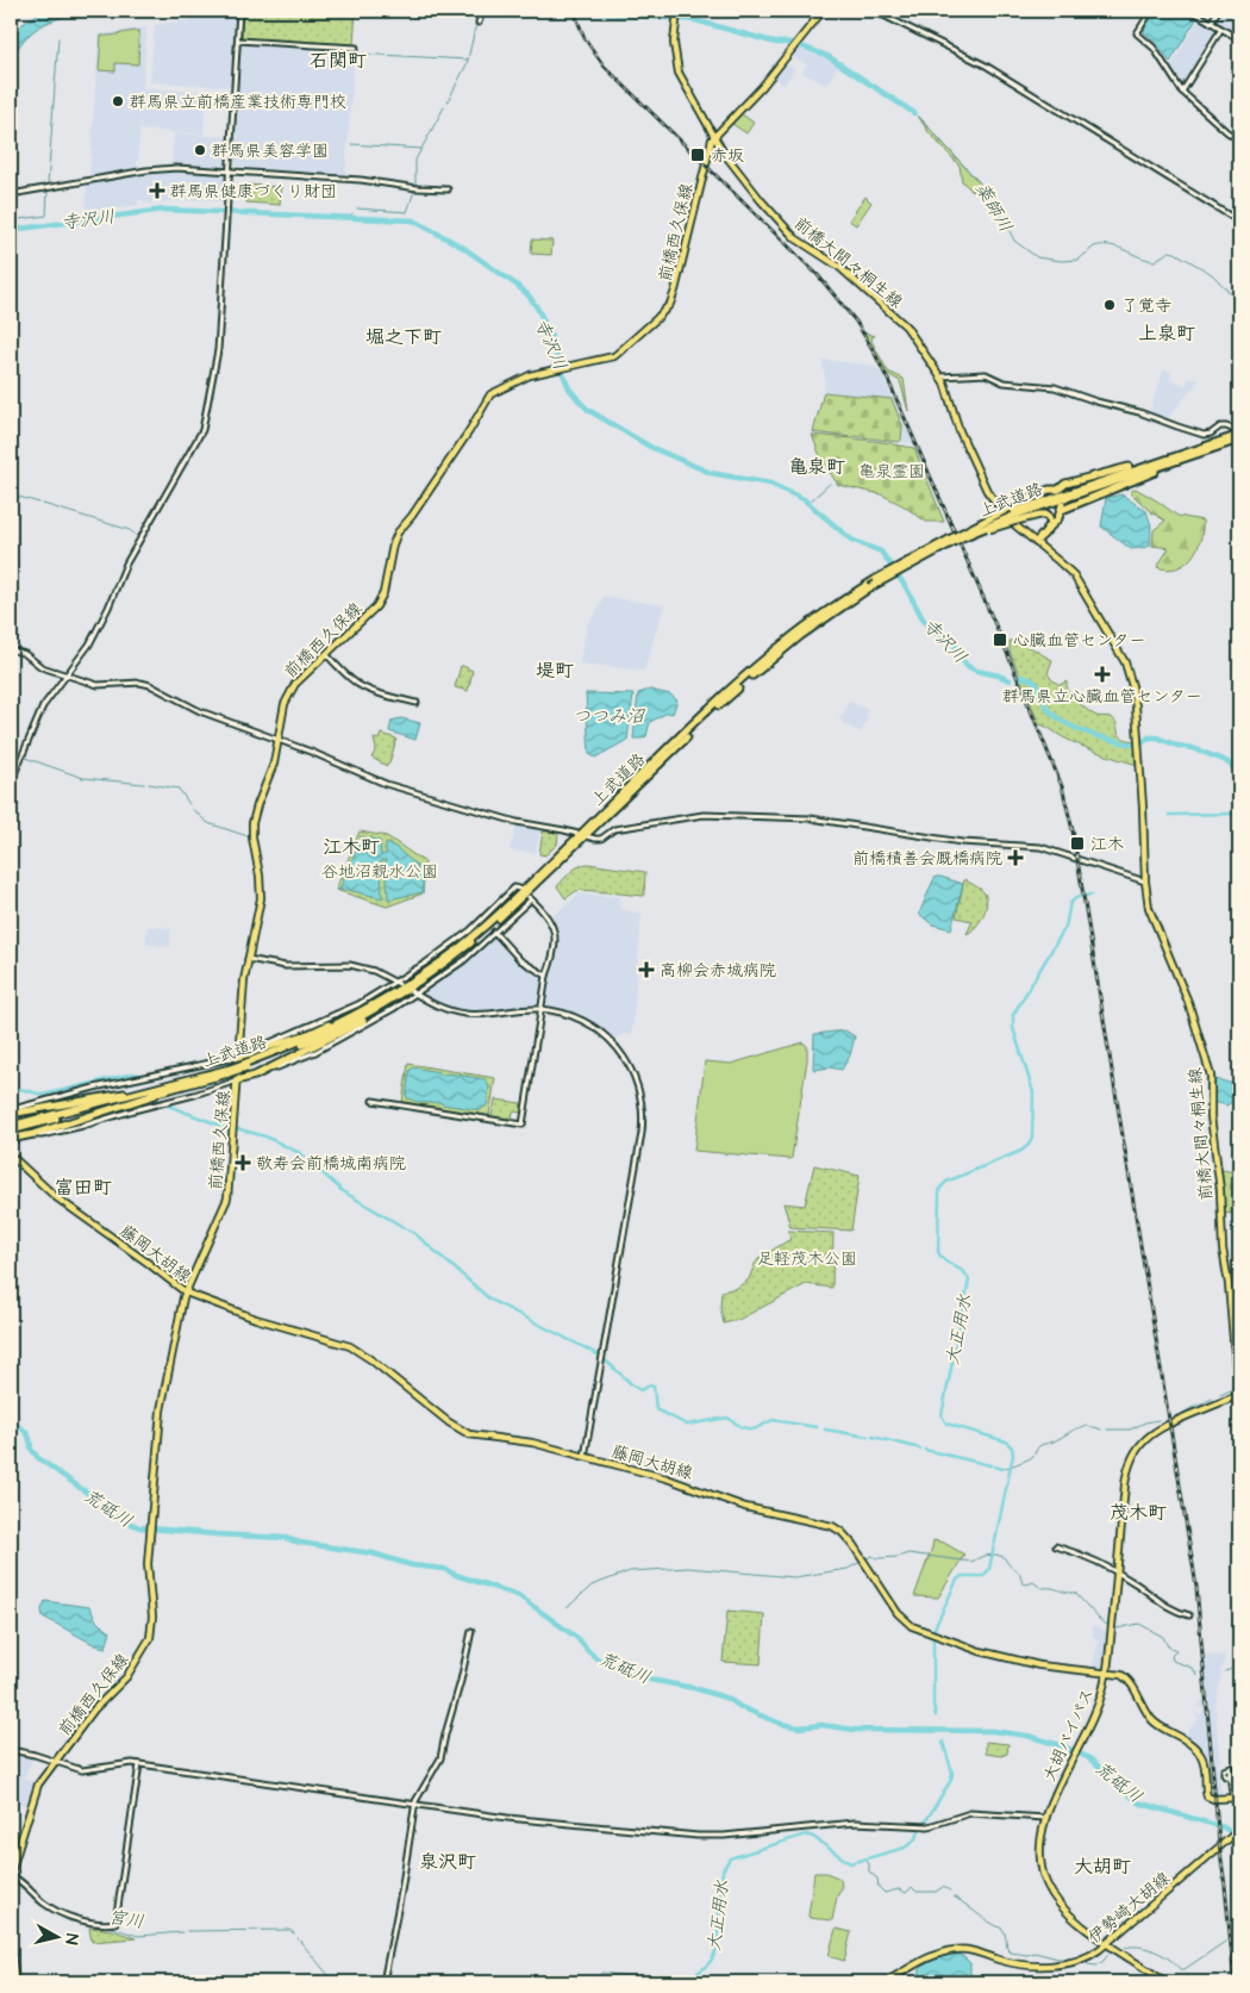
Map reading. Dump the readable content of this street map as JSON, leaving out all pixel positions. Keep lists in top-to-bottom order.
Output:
{
  "streets": {
    "highway": ["上武道路"],
    "main road": [
      "前橋西久保線",
      "前橋大間々桐生線",
      "藤岡大胡線",
      "大胡バイパス",
      "伊勢崎大胡線"
    ]
  },
  "crossings": [
    ["前橋西久保線", "前橋大間々桐生線"],
    ["前橋西久保線", "藤岡大胡線"],
    ["藤岡大胡線", "大胡バイパス"],
    ["大胡バイパス", "伊勢崎大胡線"]
  ],
  "districts": [
    "石関町",
    "上泉町",
    "堀之下町",
    "亀泉町",
    "堤町",
    "江木町",
    "富田町",
    "茂木町",
    "泉沢町",
    "大胡町"
  ],
  "water": [
    "薬師川",
    "寺沢川",
    "つつみ沼",
    "大正用水",
    "荒砥川",
    "宮川"
  ],
  "parks": ["亀泉霊園", "谷地沼親水公園", "足軽茂木公園"],
  "places": {
    "other": ["群馬県立前橋産業技術専門校", "群馬県美容学園", "了覚寺"],
    "transit": ["赤坂", "心臓血管センター", "江木"],
    "health": [
      "群馬県健康づくり財団",
      "群馬県立心臓血管センター",
      "前橋積善会厩橋病院",
      "高柳会赤城病院",
      "敬寿会前橋城南病院"
    ]
  },
  "north": "right"
}
